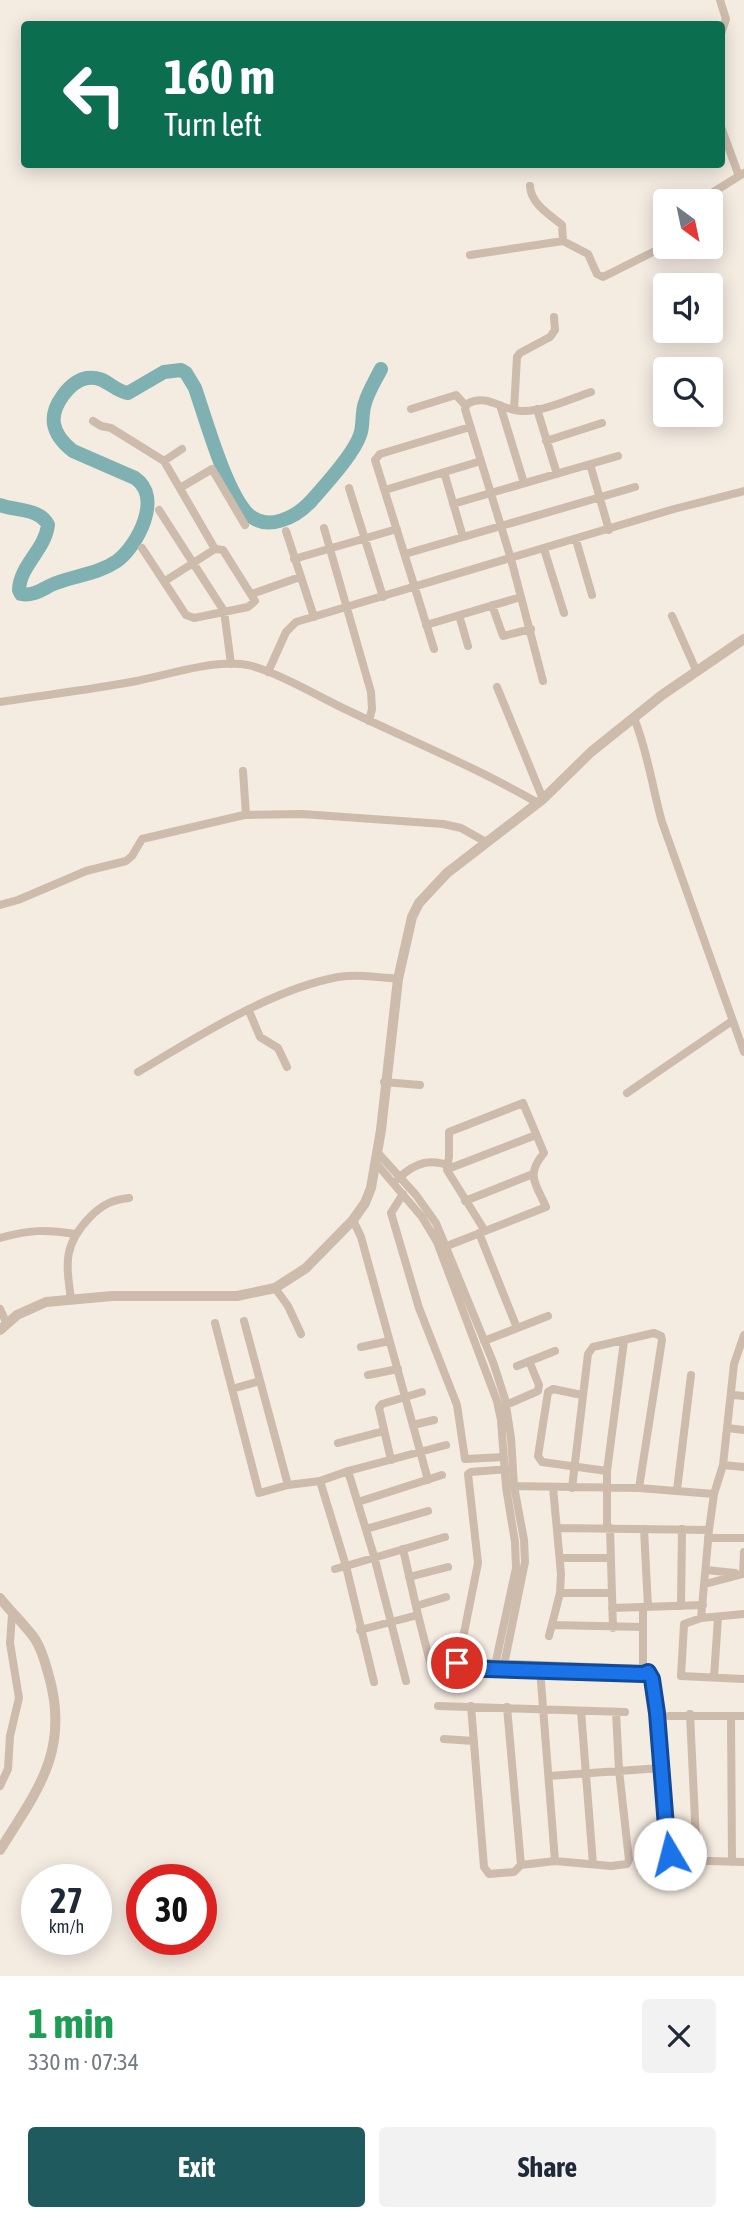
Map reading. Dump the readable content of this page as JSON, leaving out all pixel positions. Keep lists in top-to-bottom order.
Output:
{
  "north": "bottom right",
  "page": {
    "turn": ["160 m", "Turn left"],
    "speed": "27 km/h",
    "limit": "30",
    "heading": ["1 min", "330 m · 07:34"],
    "buttons": ["Exit", "Share"]
  }
}
